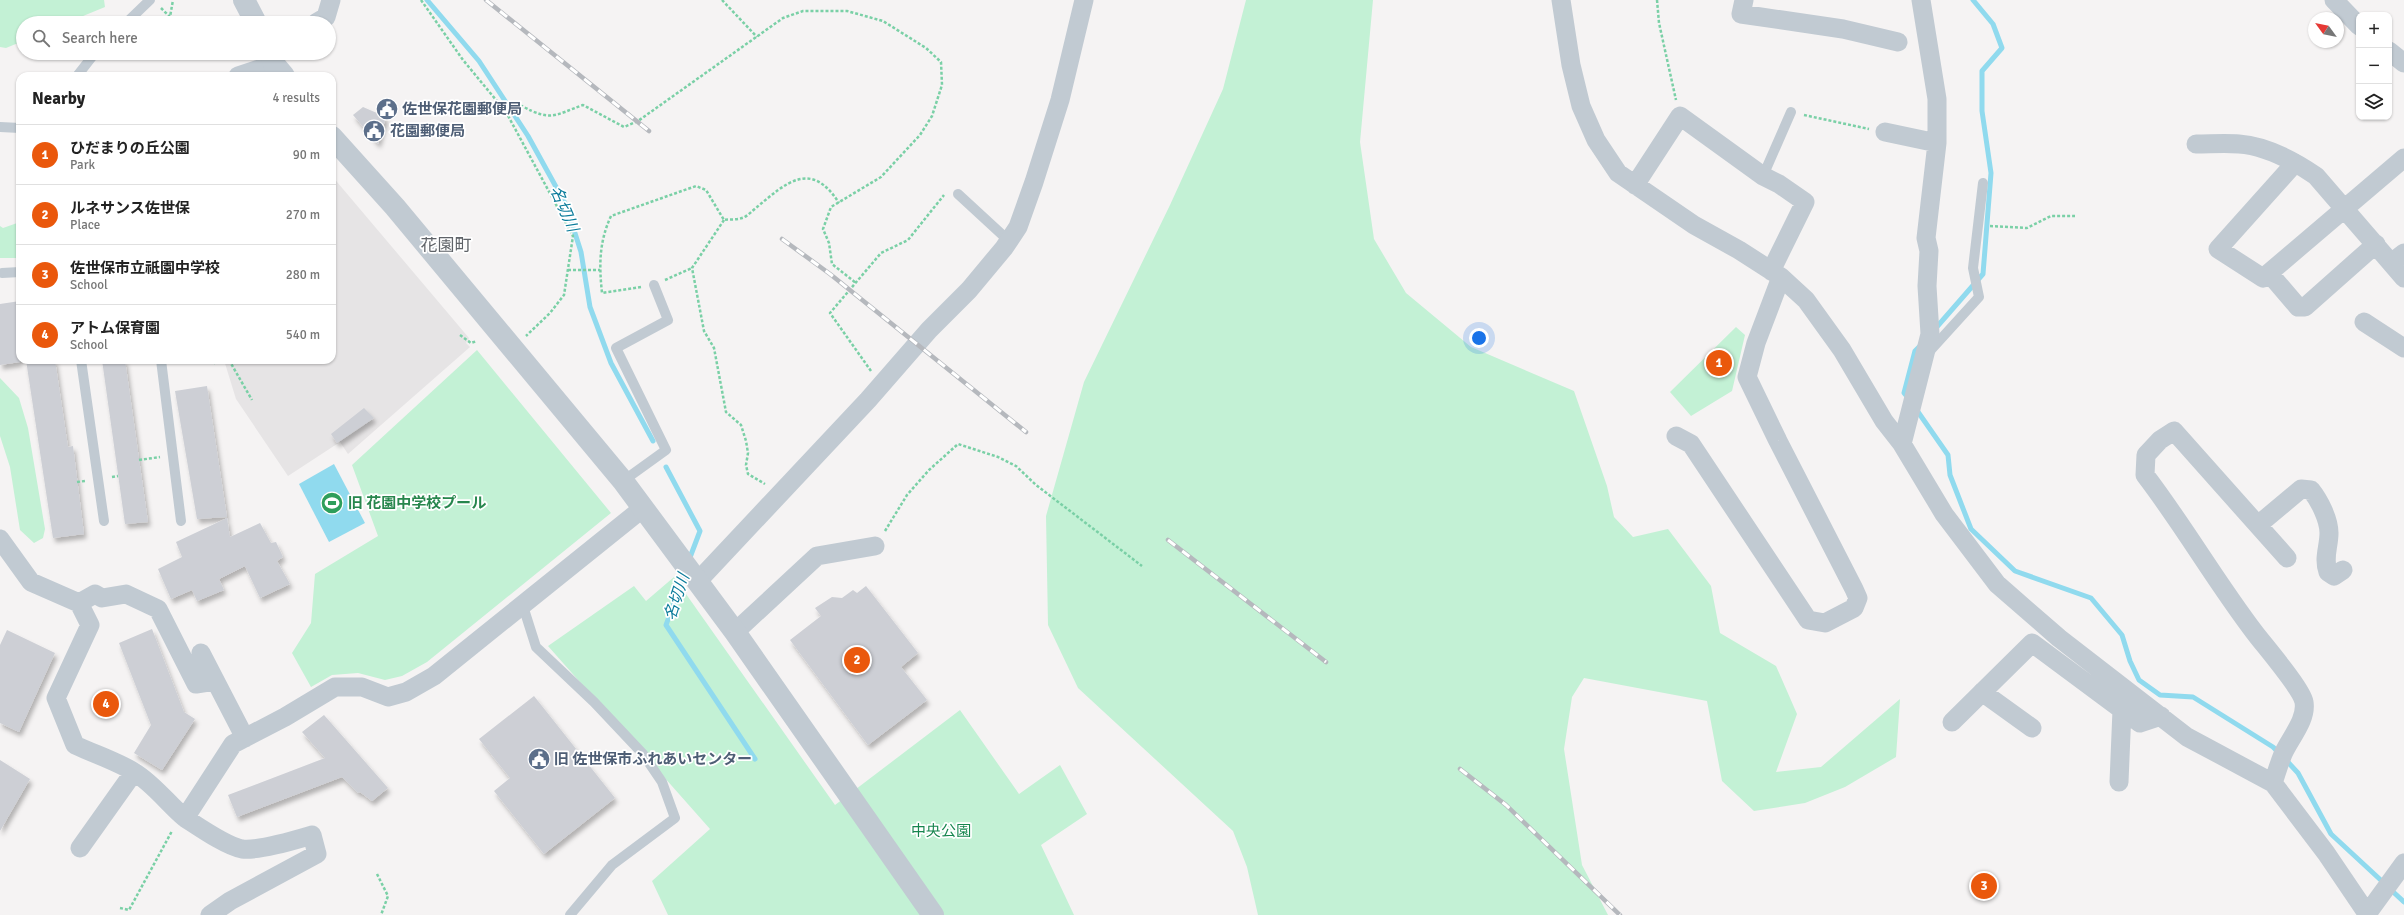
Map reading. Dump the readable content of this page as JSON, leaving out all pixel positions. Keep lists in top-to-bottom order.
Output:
{
  "districts": ["花園町"],
  "water": ["名切川"],
  "parks": ["中央公園"],
  "places": {
    "public building": ["佐世保花園郵便局", "花園郵便局", "旧 佐世保市ふれあいセンター"],
    "sports": ["旧 花園中学校プール"]
  },
  "north": "top left",
  "page": {
    "map_buttons": ["+", "−"],
    "search": "Search here",
    "heading": ["Nearby", "4 results"],
    "list": [
      {
        "mark": "1",
        "name": "ひだまりの丘公園",
        "note": "Park",
        "value": "90 m"
      },
      {
        "mark": "2",
        "name": "ルネサンス佐世保",
        "note": "Place",
        "value": "270 m"
      },
      {
        "mark": "3",
        "name": "佐世保市立祇園中学校",
        "note": "School",
        "value": "280 m"
      },
      {
        "mark": "4",
        "name": "アトム保育園",
        "note": "School",
        "value": "540 m"
      }
    ],
    "pins": [
      "1",
      "2",
      "4",
      "3"
    ]
  }
}
